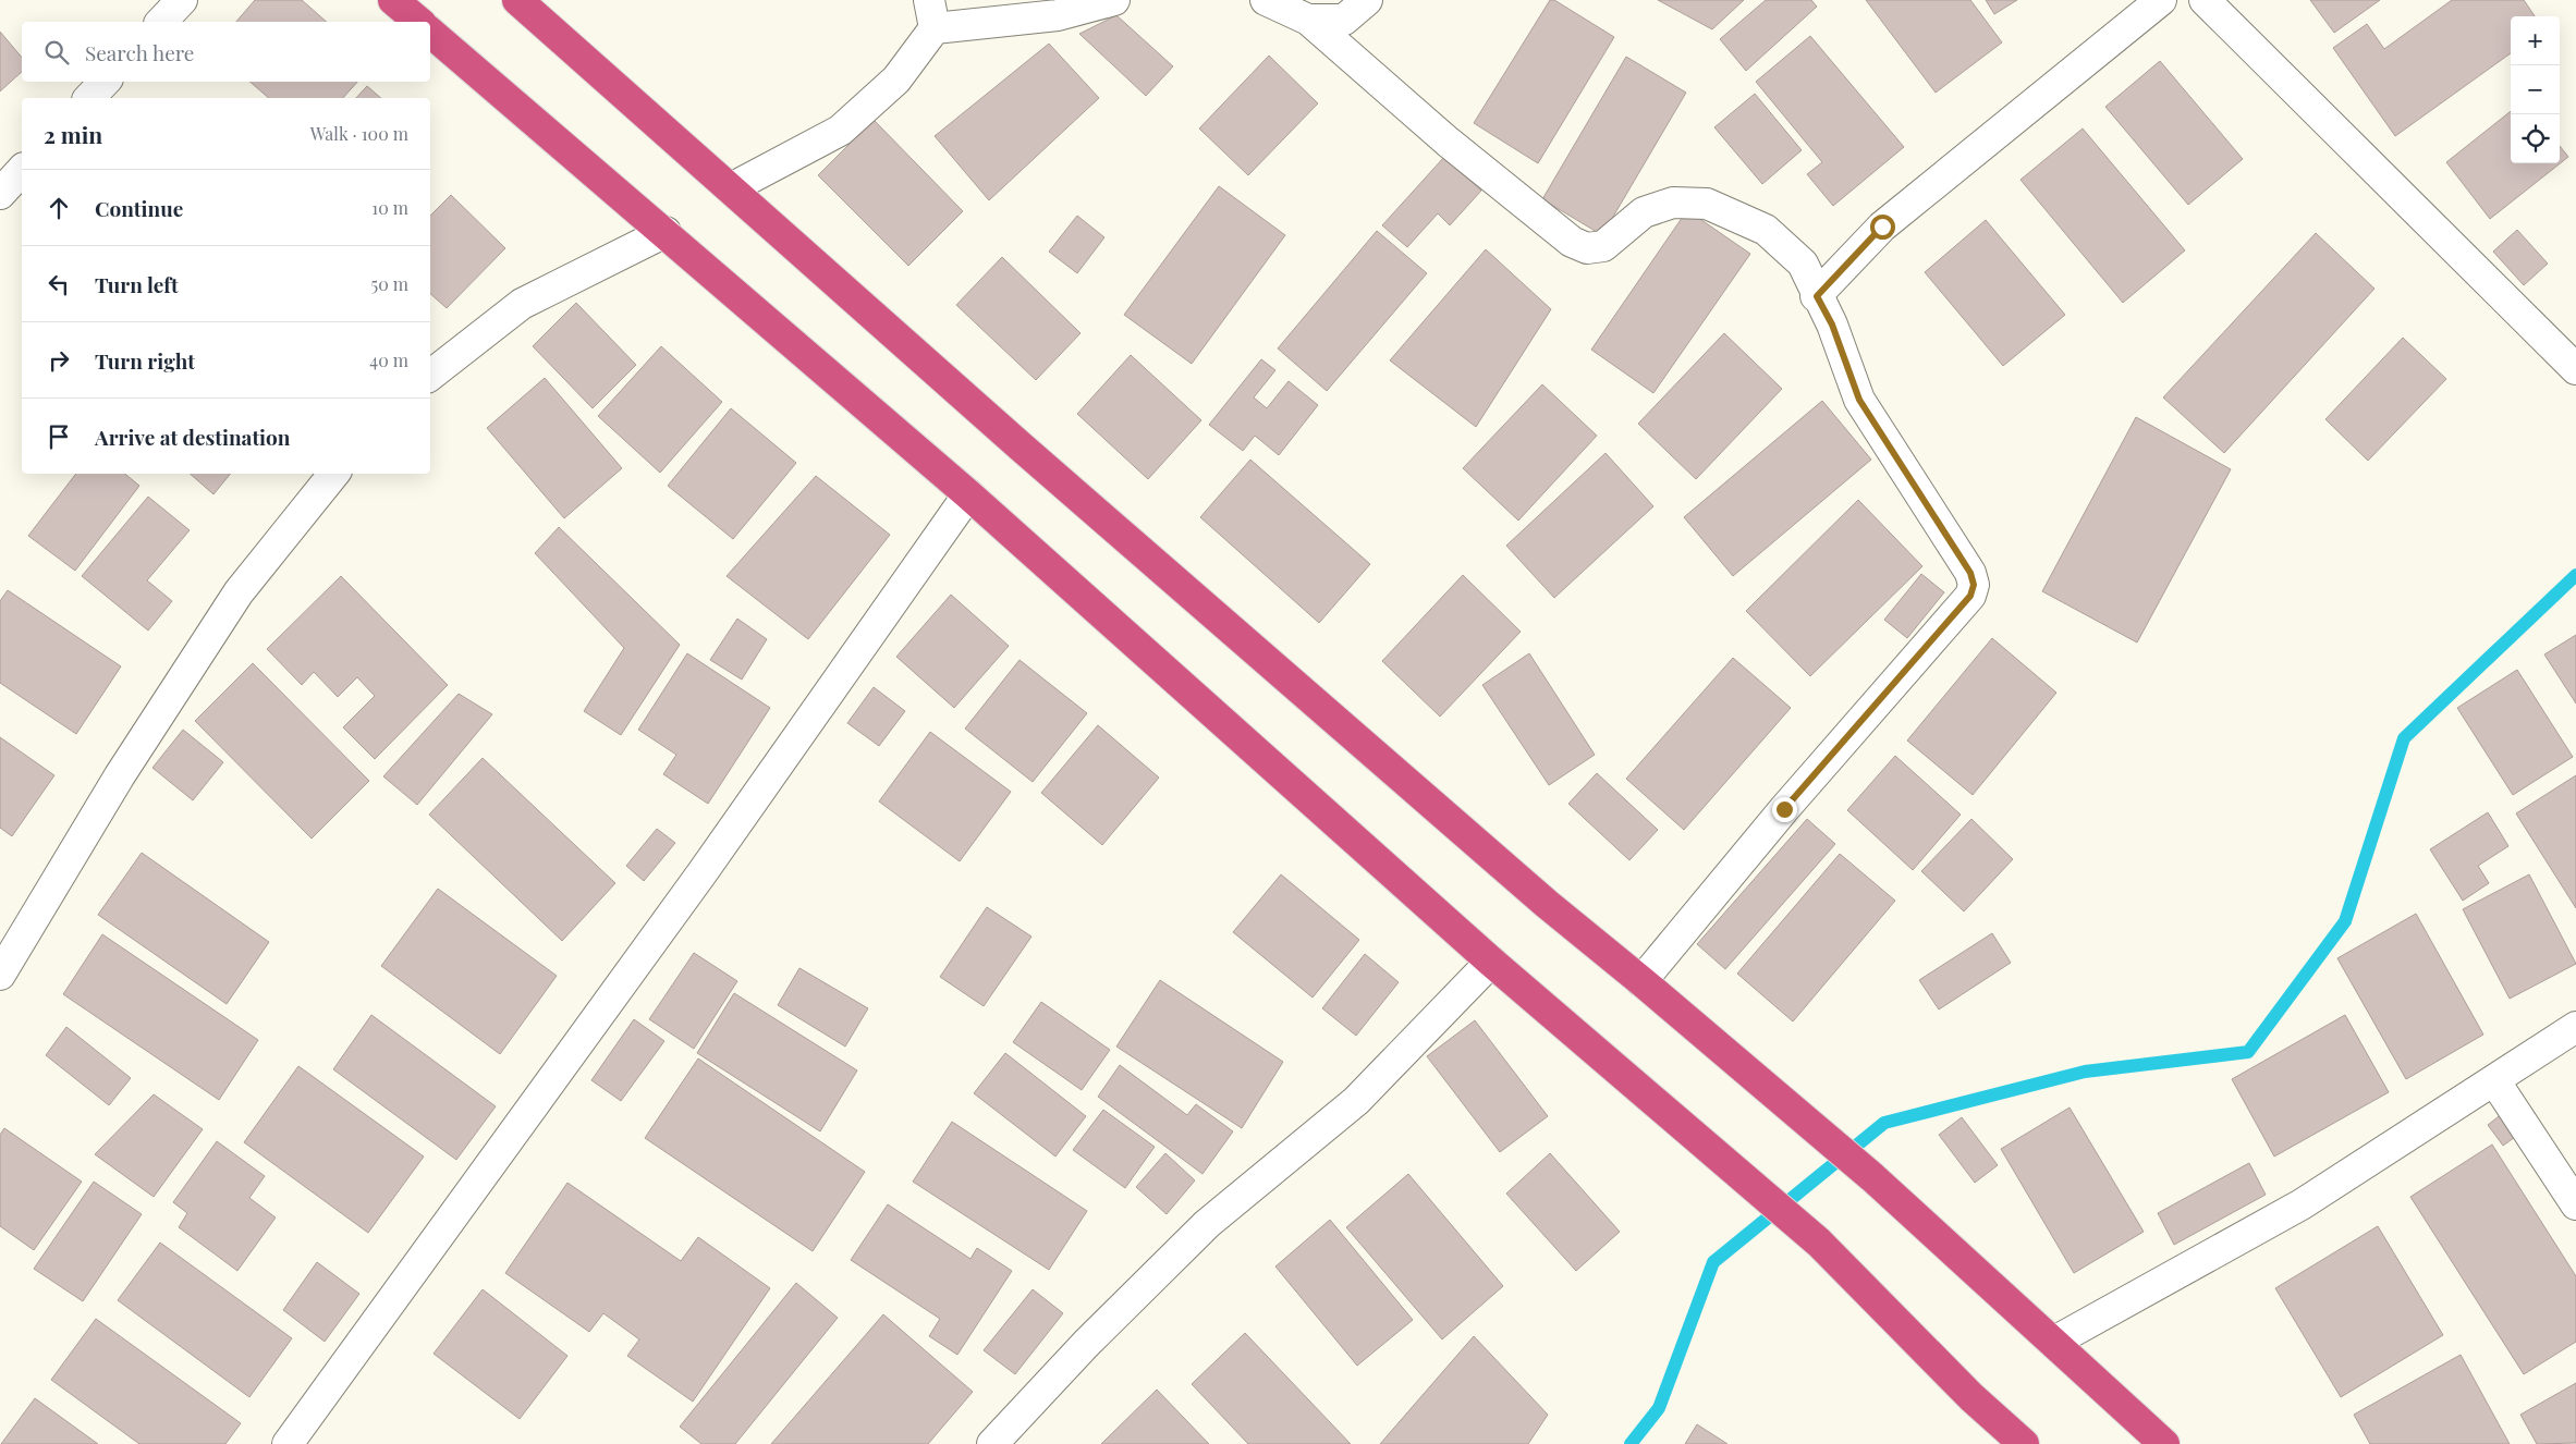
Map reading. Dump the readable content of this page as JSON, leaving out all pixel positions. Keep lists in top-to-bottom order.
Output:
{
  "page": {
    "map_buttons": ["+", "−"],
    "search": "Search here",
    "heading": ["2 min", "Walk · 100 m"],
    "list": [
      ["Continue", "10 m"],
      ["Turn left", "50 m"],
      ["Turn right", "40 m"],
      "Arrive at destination"
    ]
  }
}
